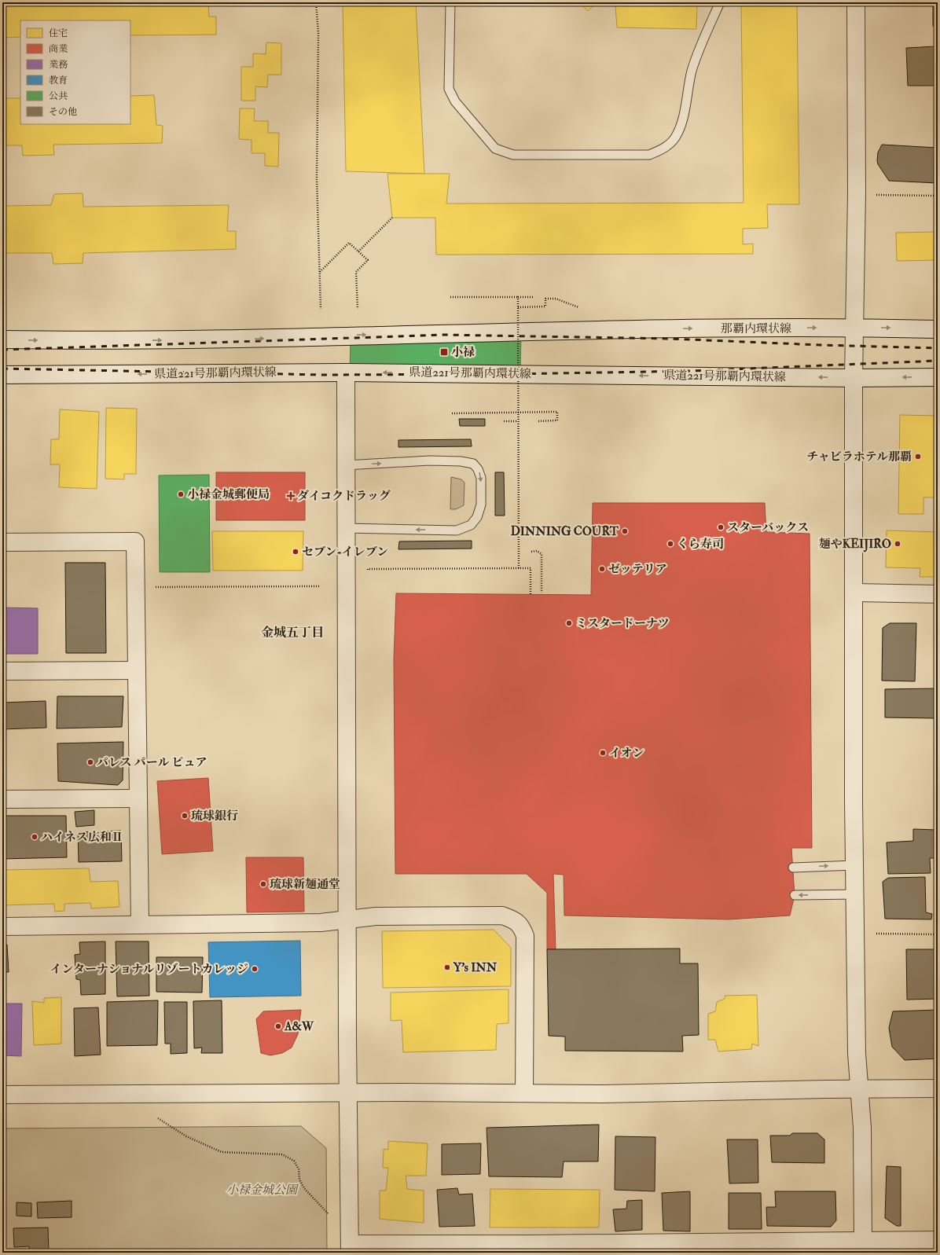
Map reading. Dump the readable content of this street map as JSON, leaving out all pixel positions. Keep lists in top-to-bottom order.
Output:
{
  "streets": {
    "street": ["那覇内環状線", "県道221号那覇内環状線"]
  },
  "one_way": ["那覇内環状線", "県道221号那覇内環状線"],
  "districts": ["金城五丁目"],
  "parks": ["小禄金城公園"],
  "places": {
    "transit": ["小禄"],
    "other": [
      "チャビラホテル那覇",
      "小禄金城郵便局",
      "スターバックス",
      "DINNING COURT",
      "くら寿司",
      "麺やKEIJIRO",
      "セブン-イレブン",
      "ゼッテリア",
      "ミスタードーナツ",
      "イオン",
      "パレス パール ピュア",
      "琉球銀行",
      "ハイネス広和Ⅱ",
      "琉球新麺通堂",
      "Y's INN",
      "インターナショナルリゾートカレッジ",
      "A&W"
    ],
    "health": ["ダイコクドラッグ"]
  },
  "legend": [
    "住宅",
    "商業",
    "業務",
    "教育",
    "公共",
    "その他"
  ]
}
